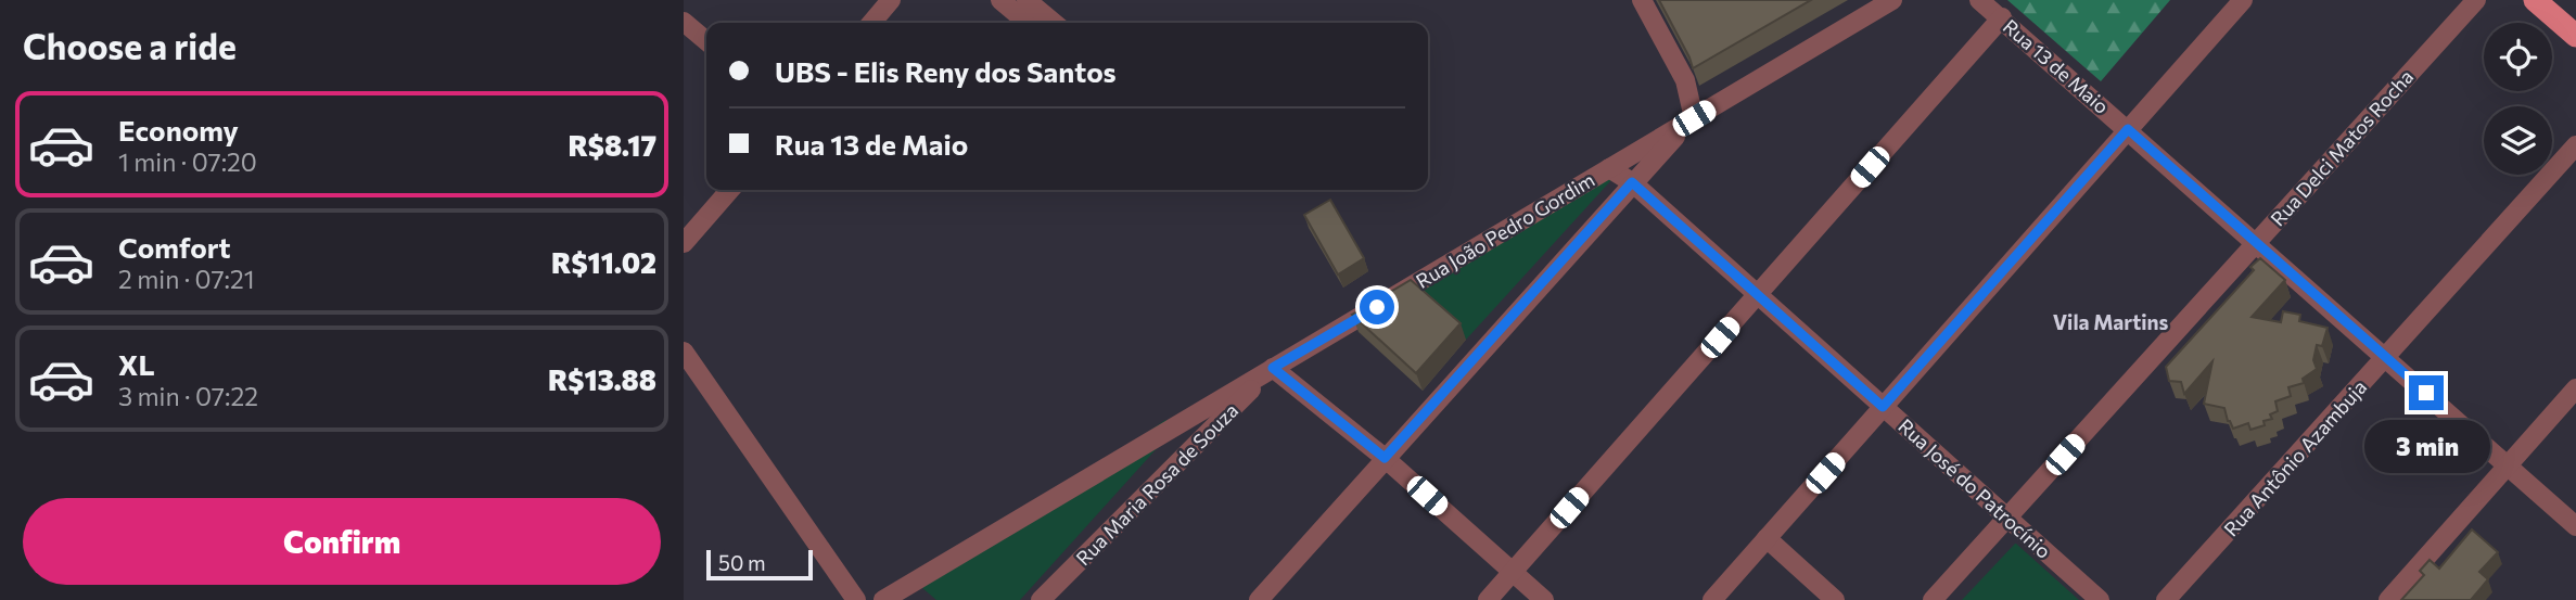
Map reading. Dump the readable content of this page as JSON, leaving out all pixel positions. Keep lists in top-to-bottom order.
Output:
{
  "streets": {
    "street": [
      "Rua 13 de Maio",
      "Rua Delci Matos Rocha",
      "Rua João Pedro Gordim",
      "Rua Antônio Azambuja",
      "Rua Maria Rosa de Souza",
      "Rua José do Patrocínio"
    ]
  },
  "crossings": [
    ["Rua 13 de Maio", "Rua Delci Matos Rocha"],
    ["Rua 13 de Maio", "Rua Antônio Azambuja"],
    ["Rua Delci Matos Rocha", "Rua José do Patrocínio"],
    ["Rua João Pedro Gordim", "Rua Maria Rosa de Souza"],
    ["Rua João Pedro Gordim", "Rua José do Patrocínio"]
  ],
  "districts": ["Vila Martins"],
  "scale_bar": "50 m",
  "page": {
    "heading": "Choose a ride",
    "banner": ["UBS - Elis Reny dos Santos", "Rua 13 de Maio"],
    "list": [
      {
        "name": "Economy",
        "note": "1 min · 07:20",
        "value": "R$8.17"
      },
      {
        "name": "Comfort",
        "note": "2 min · 07:21",
        "value": "R$11.02"
      },
      {
        "name": "XL",
        "note": "3 min · 07:22",
        "value": "R$13.88"
      }
    ],
    "bubble": "3 min",
    "buttons": "Confirm",
    "scale": "50 m"
  }
}
